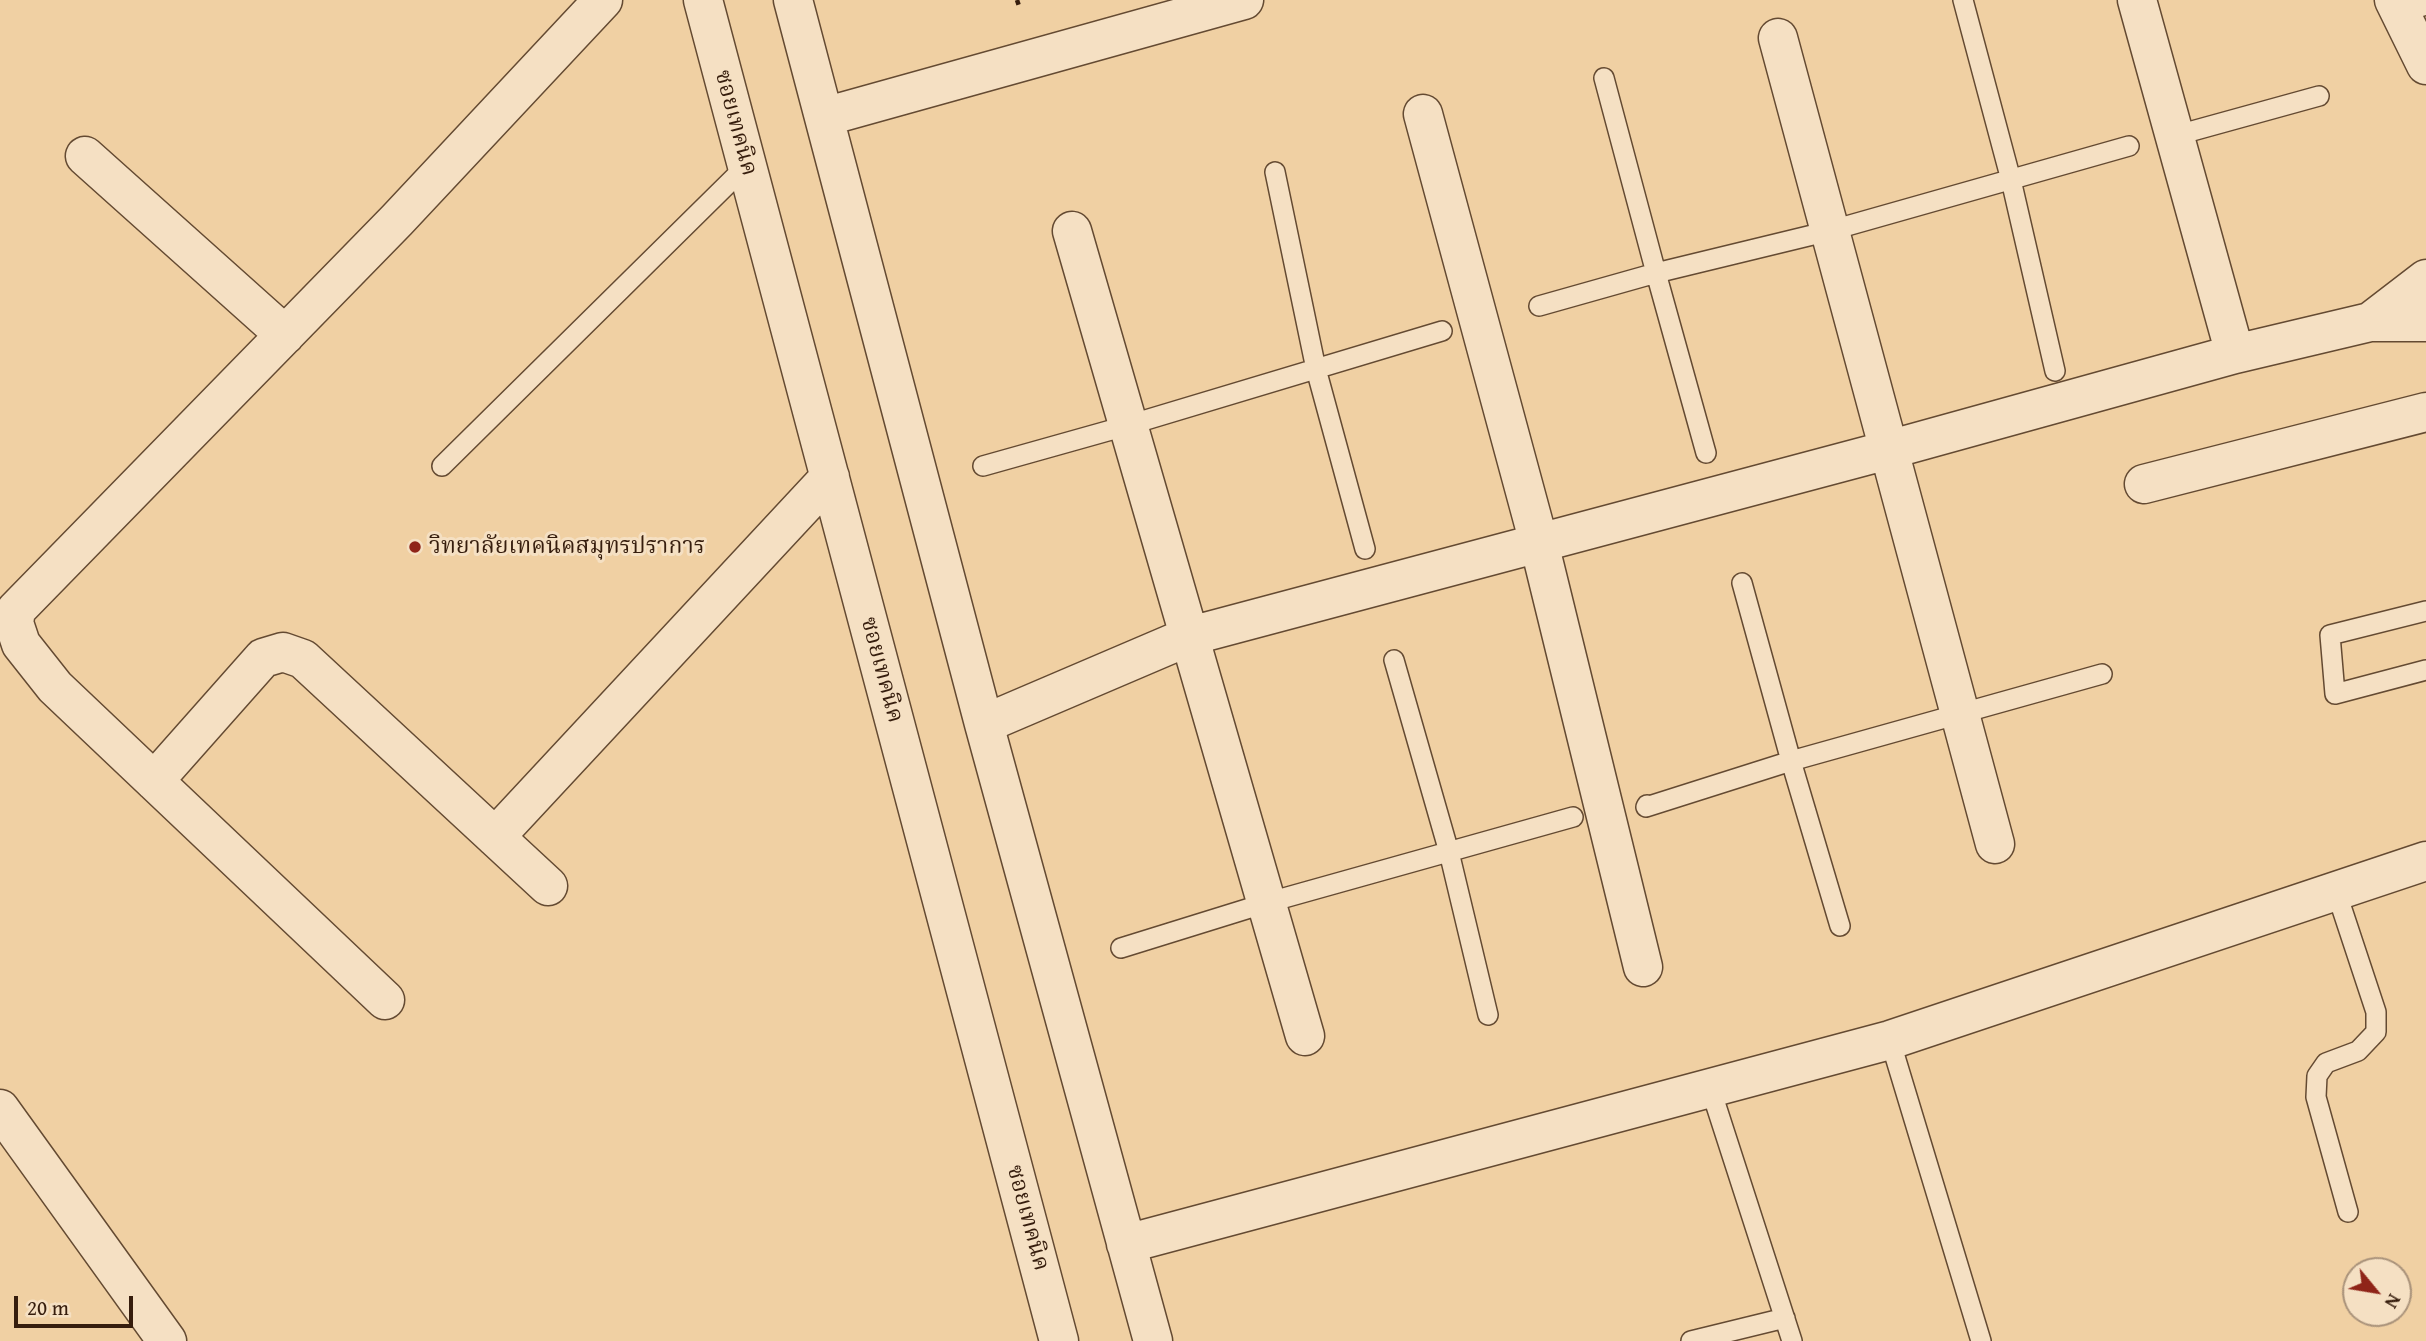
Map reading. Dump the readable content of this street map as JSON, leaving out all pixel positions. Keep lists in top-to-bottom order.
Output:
{
  "streets": {
    "street": ["ซอยเทคนิค"]
  },
  "places": ["วิทยาลัยเทคนิคสมุทรปราการ"],
  "scale_bar": "20 m",
  "north": "bottom right"
}
